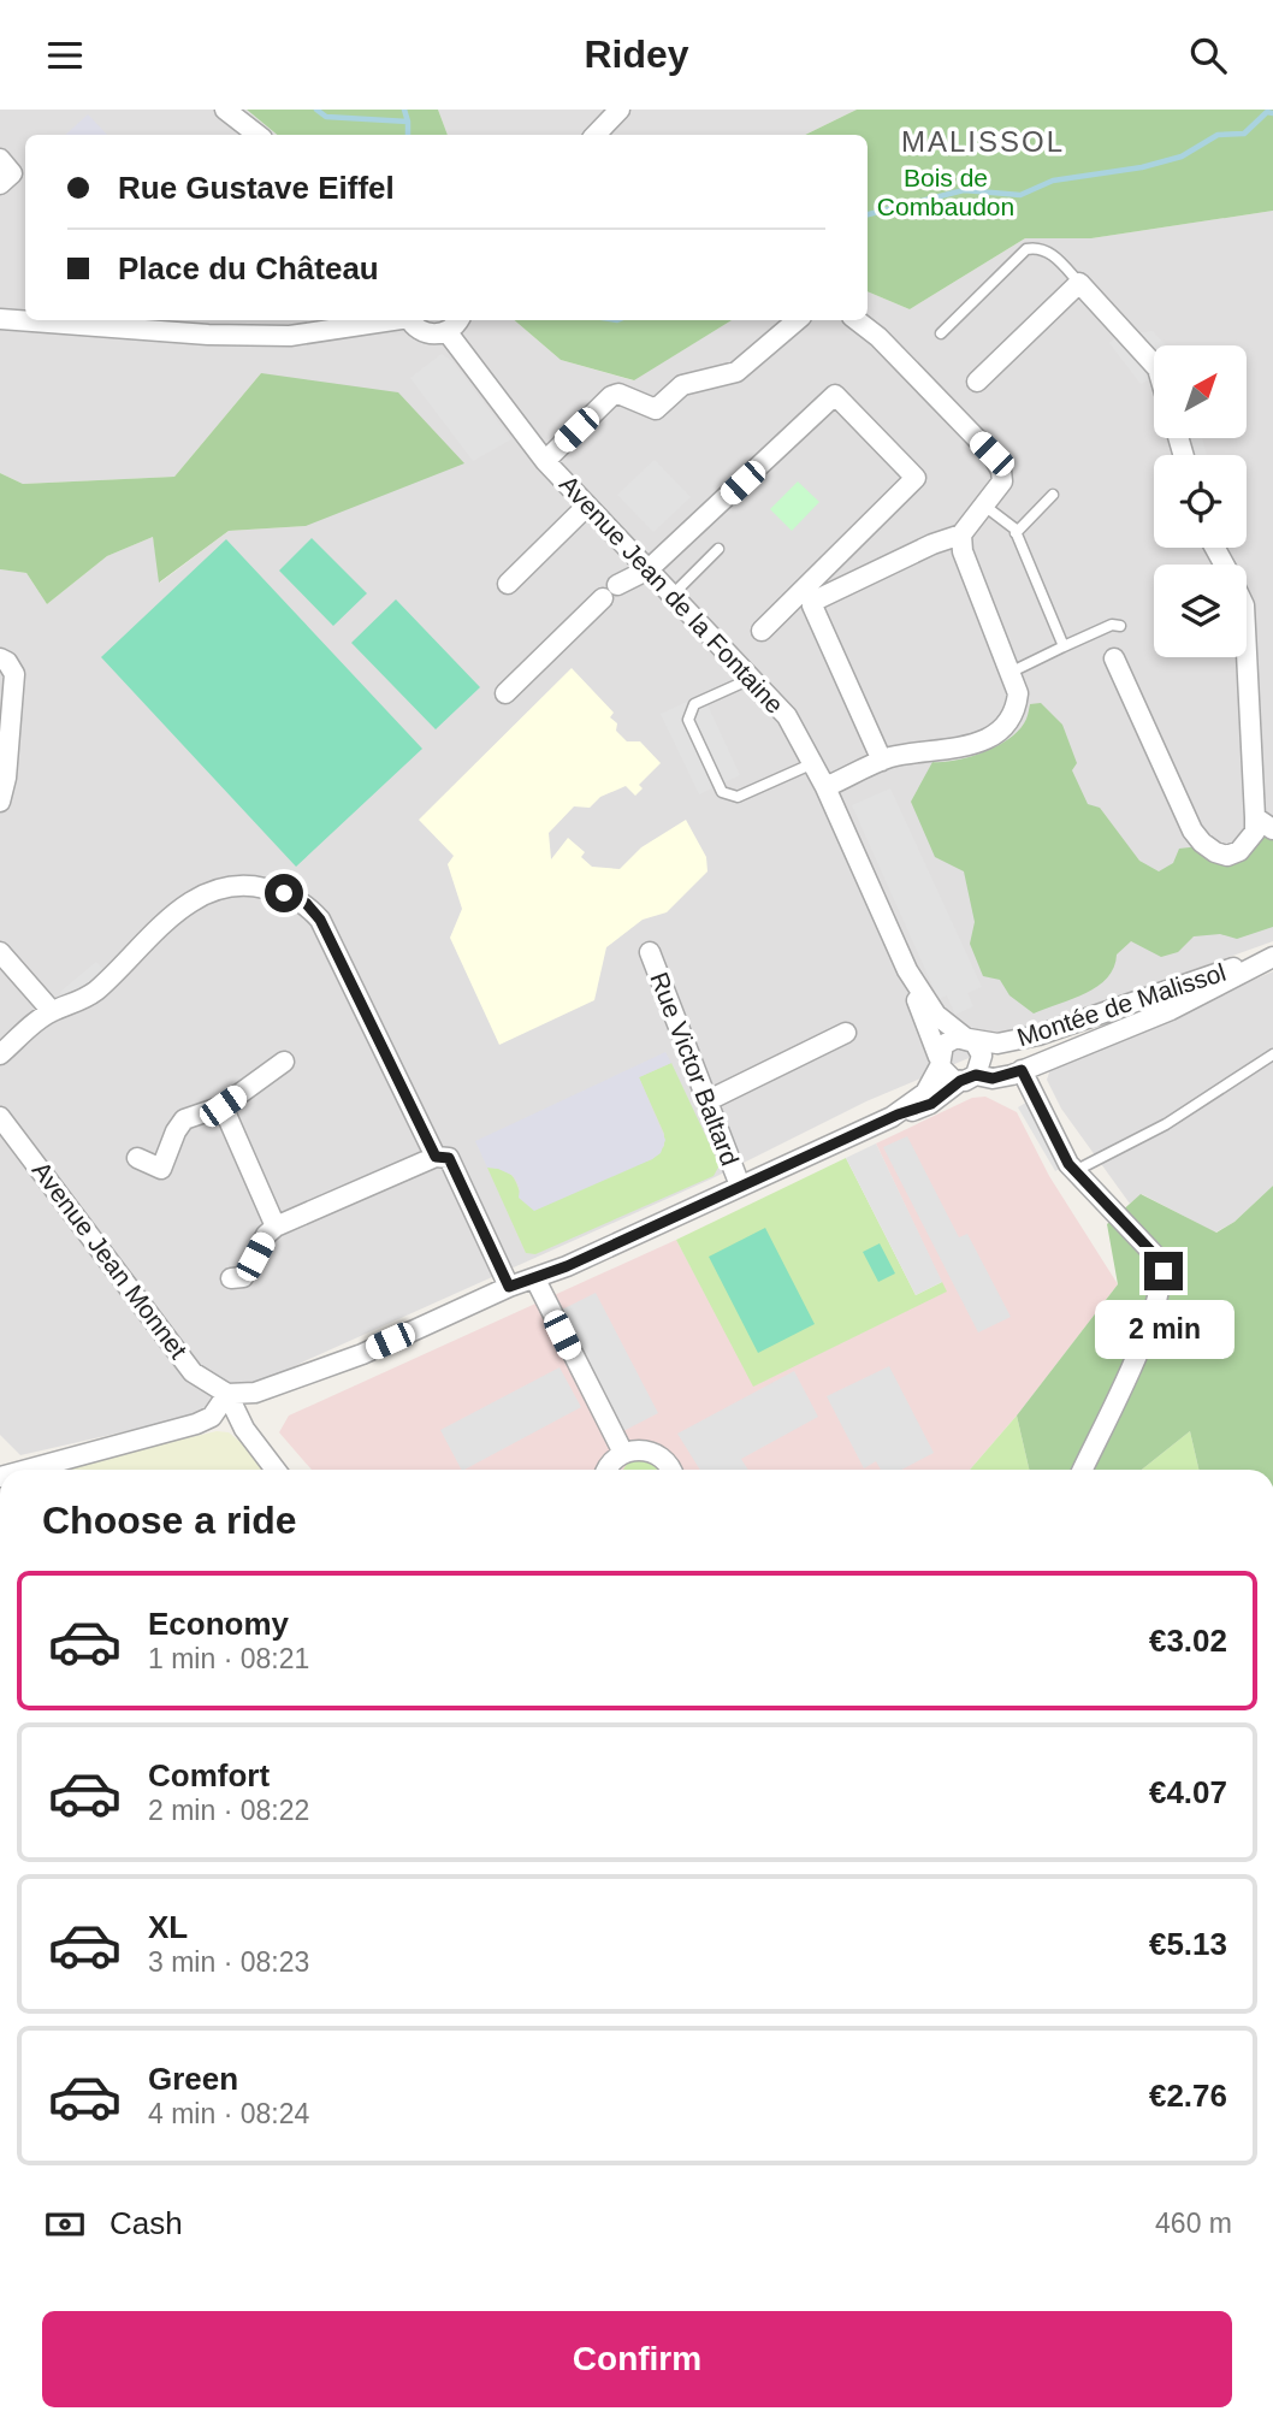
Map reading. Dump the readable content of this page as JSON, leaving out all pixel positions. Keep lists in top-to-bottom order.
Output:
{
  "streets": {
    "street": [
      "Avenue Jean de la Fontaine",
      "Montée de Malissol",
      "Rue Victor Baltard",
      "Avenue Jean Monnet"
    ]
  },
  "crossings": [
    ["Avenue Jean de la Fontaine", "Montée de Malissol"]
  ],
  "districts": ["MALISSOL"],
  "parks": ["Bois de Combaudon"],
  "north": "top right",
  "page": {
    "header": "Ridey",
    "banner": ["Rue Gustave Eiffel", "Place du Château"],
    "bubble": "2 min",
    "heading": "Choose a ride",
    "list": [
      {
        "name": "Economy",
        "note": "1 min · 08:21",
        "value": "€3.02"
      },
      {
        "name": "Comfort",
        "note": "2 min · 08:22",
        "value": "€4.07"
      },
      {
        "name": "XL",
        "note": "3 min · 08:23",
        "value": "€5.13"
      },
      {
        "name": "Green",
        "note": "4 min · 08:24",
        "value": "€2.76"
      }
    ],
    "pay": ["Cash", "460 m"],
    "buttons": "Confirm"
  }
}
